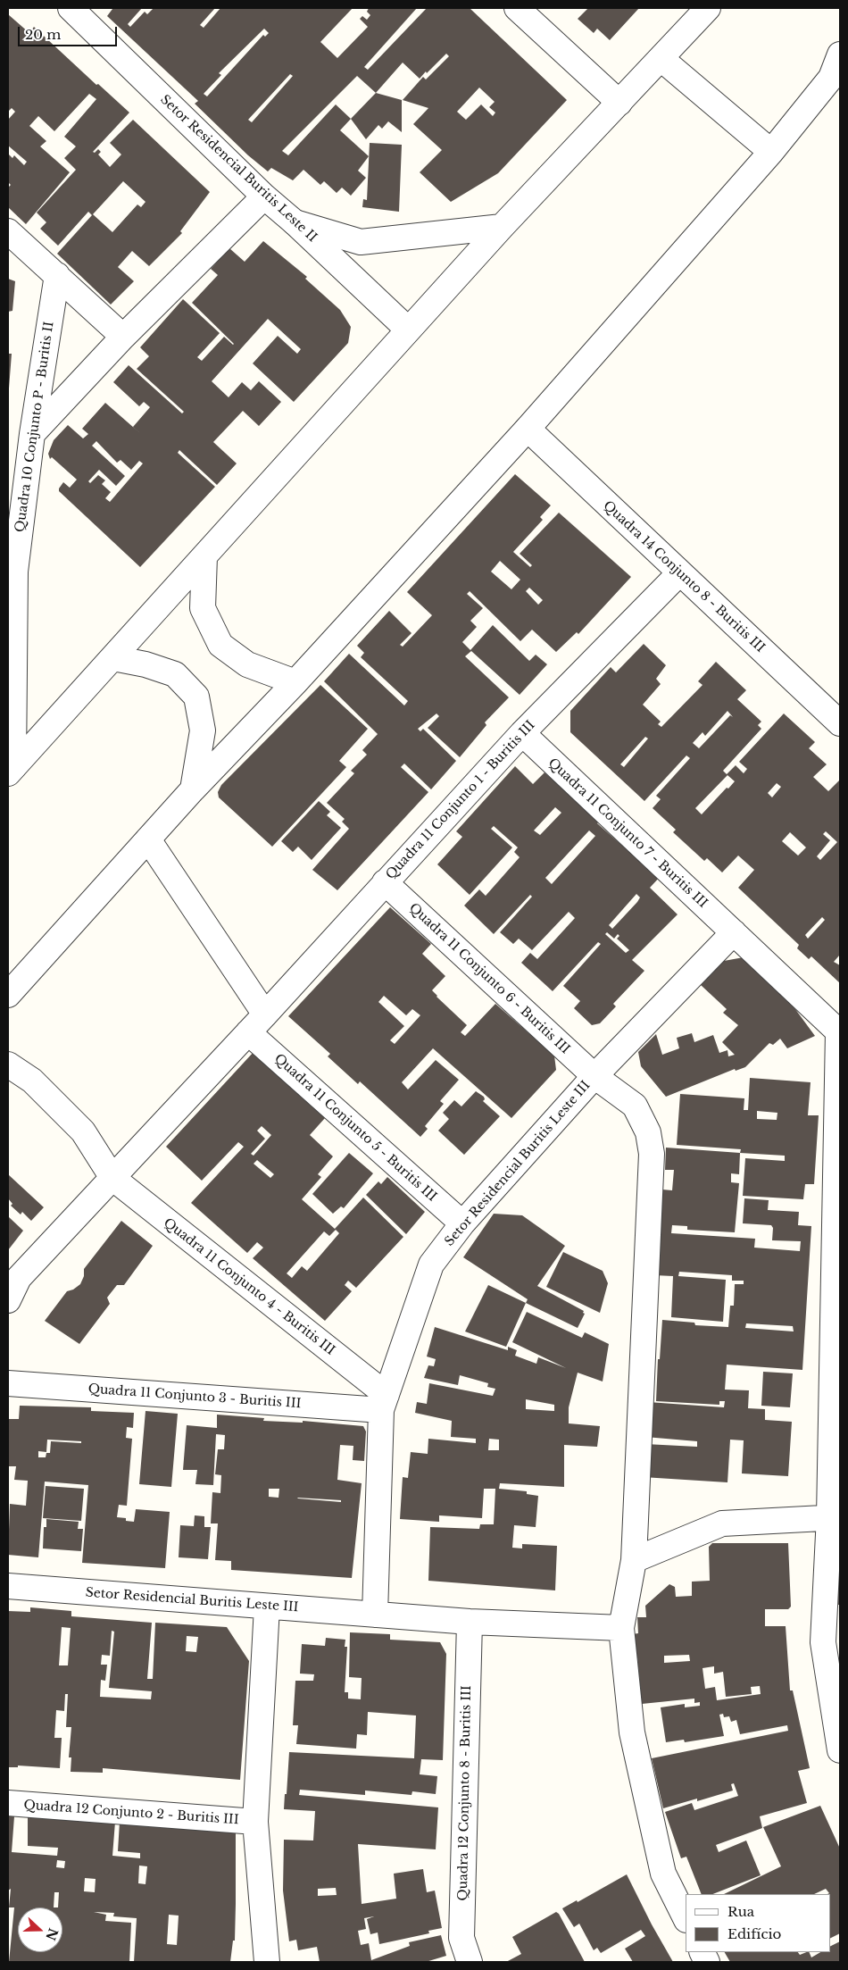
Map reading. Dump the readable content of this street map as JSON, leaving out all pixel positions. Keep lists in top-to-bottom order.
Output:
{
  "streets": {
    "street": [
      "Setor Residencial Buritis Leste II",
      "Quadra 10 Conjunto P - Buritis II",
      "Quadra 14 Conjunto 8 - Buritis III",
      "Quadra 11 Conjunto 1 - Buritis III",
      "Quadra 11 Conjunto 7 - Buritis III",
      "Quadra 11 Conjunto 6 - Buritis III",
      "Quadra 11 Conjunto 5 - Buritis III",
      "Setor Residencial Buritis Leste III",
      "Quadra 11 Conjunto 4 - Buritis III",
      "Quadra 11 Conjunto 3 - Buritis III",
      "Quadra 12 Conjunto 8 - Buritis III",
      "Quadra 12 Conjunto 2 - Buritis III"
    ]
  },
  "crossings": [
    ["Quadra 14 Conjunto 8 - Buritis III", "Quadra 11 Conjunto 1 - Buritis III"],
    ["Quadra 11 Conjunto 1 - Buritis III", "Quadra 11 Conjunto 7 - Buritis III"],
    ["Quadra 11 Conjunto 1 - Buritis III", "Quadra 11 Conjunto 6 - Buritis III"],
    ["Quadra 11 Conjunto 1 - Buritis III", "Quadra 11 Conjunto 5 - Buritis III"],
    ["Quadra 11 Conjunto 7 - Buritis III", "Setor Residencial Buritis Leste III"],
    ["Quadra 11 Conjunto 6 - Buritis III", "Setor Residencial Buritis Leste III"],
    ["Quadra 11 Conjunto 5 - Buritis III", "Setor Residencial Buritis Leste III"],
    ["Setor Residencial Buritis Leste III", "Quadra 11 Conjunto 4 - Buritis III"],
    ["Setor Residencial Buritis Leste III", "Quadra 11 Conjunto 3 - Buritis III"],
    ["Setor Residencial Buritis Leste III", "Quadra 12 Conjunto 8 - Buritis III"],
    ["Quadra 11 Conjunto 4 - Buritis III", "Quadra 11 Conjunto 3 - Buritis III"]
  ],
  "legend": ["Rua", "Edifício"],
  "scale_bar": "20 m",
  "north": "right"
}
